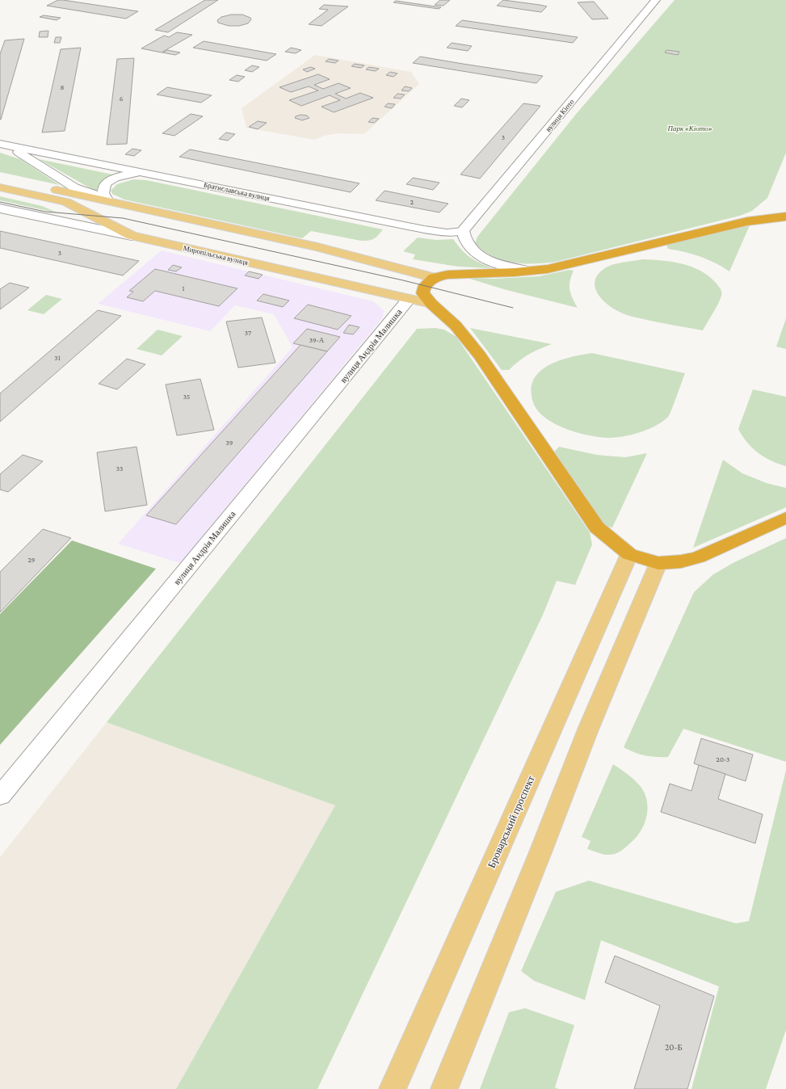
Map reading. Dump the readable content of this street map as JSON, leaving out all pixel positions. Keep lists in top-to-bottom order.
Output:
{
  "streets": {
    "main road": ["Братиславська вулиця", "Миропільська вулиця", "Броварський проспект"],
    "street": ["вулиця Кіото", "вулиця Андрія Малишка"]
  },
  "crossings": [
    ["вулиця Кіото", "Братиславська вулиця"],
    ["Миропільська вулиця", "вулиця Андрія Малишка"]
  ],
  "parks": ["Парк «Кіото»"],
  "house_numbers": [
    "8",
    "6",
    "3",
    "2",
    "3",
    "1",
    "37",
    "39-А",
    "31",
    "35",
    "39",
    "33",
    "29",
    "20-3",
    "20-Б"
  ]
}
